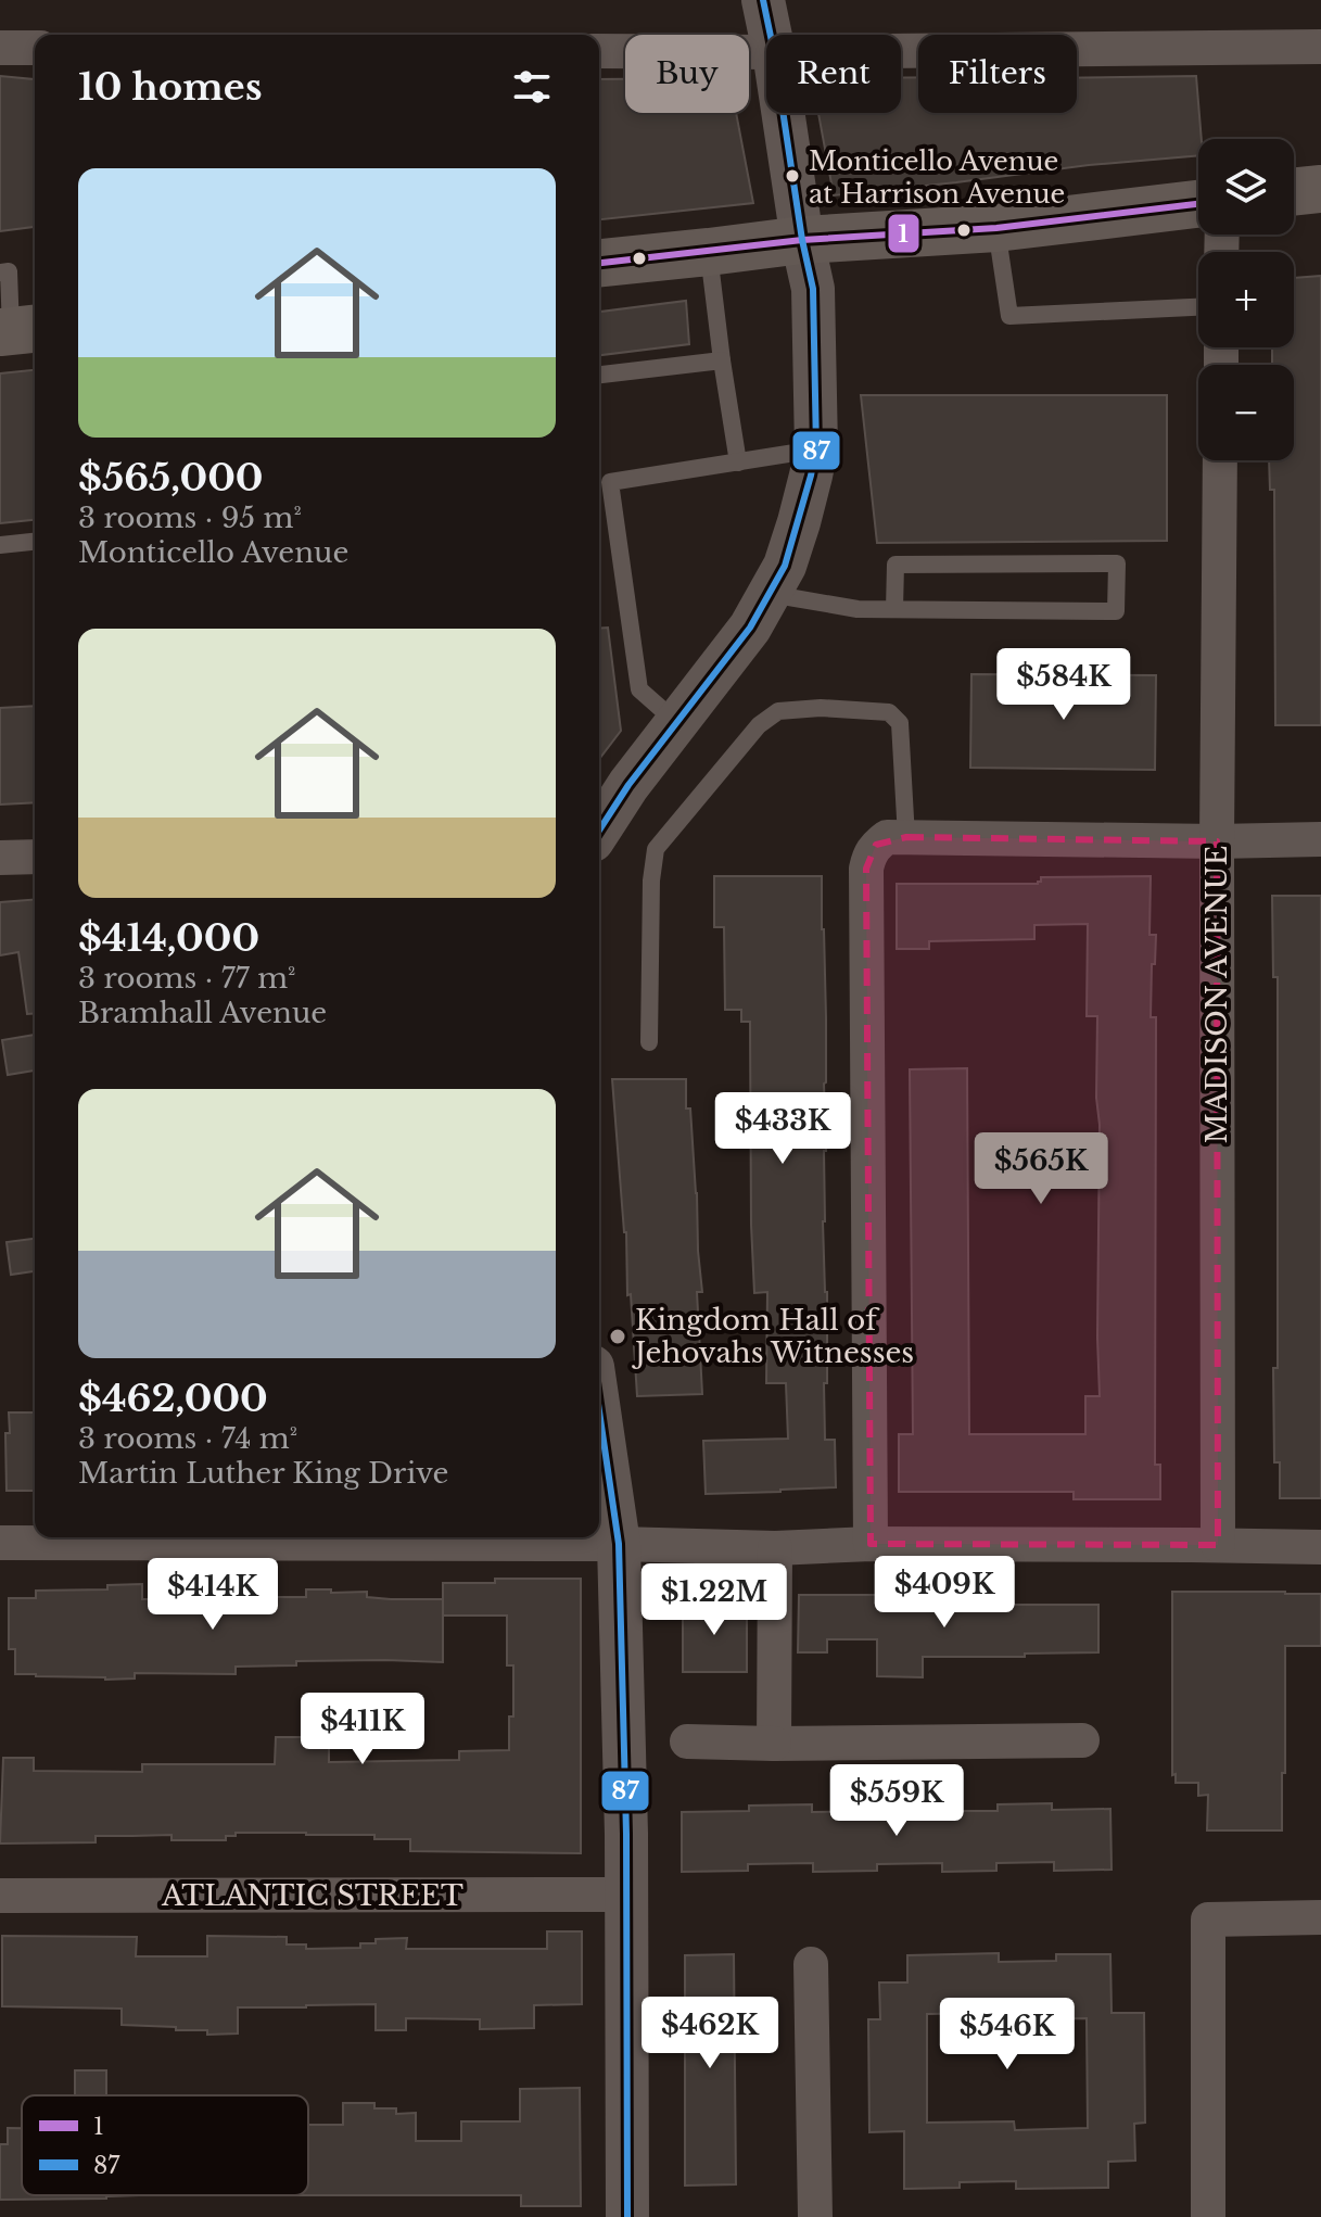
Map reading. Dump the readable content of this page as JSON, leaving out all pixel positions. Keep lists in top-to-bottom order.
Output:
{
  "streets": {
    "street": ["MADISON AVENUE", "ATLANTIC STREET"]
  },
  "places": ["Monticello Avenue at Harrison Avenue", "Kingdom Hall of Jehovahs Witnesses"],
  "lines": ["transit line 87", "transit line 1"],
  "legend": ["1", "87"],
  "page": {
    "chip": ["Buy", "Rent", "Filters"],
    "heading": "10 homes",
    "map_buttons": ["+", "−"],
    "list": [
      {
        "name": "$565,000",
        "note": "3 rooms · 95 m² · Monticello Avenue"
      },
      {
        "name": "$414,000",
        "note": "3 rooms · 77 m² · Bramhall Avenue"
      },
      {
        "name": "$462,000",
        "note": "3 rooms · 74 m² · Martin Luther King Drive"
      }
    ],
    "price": [
      "$584K",
      "$433K",
      "$565K",
      "$409K",
      "$414K",
      "$1.22M",
      "$411K",
      "$559K",
      "$462K",
      "$546K"
    ]
  }
}
